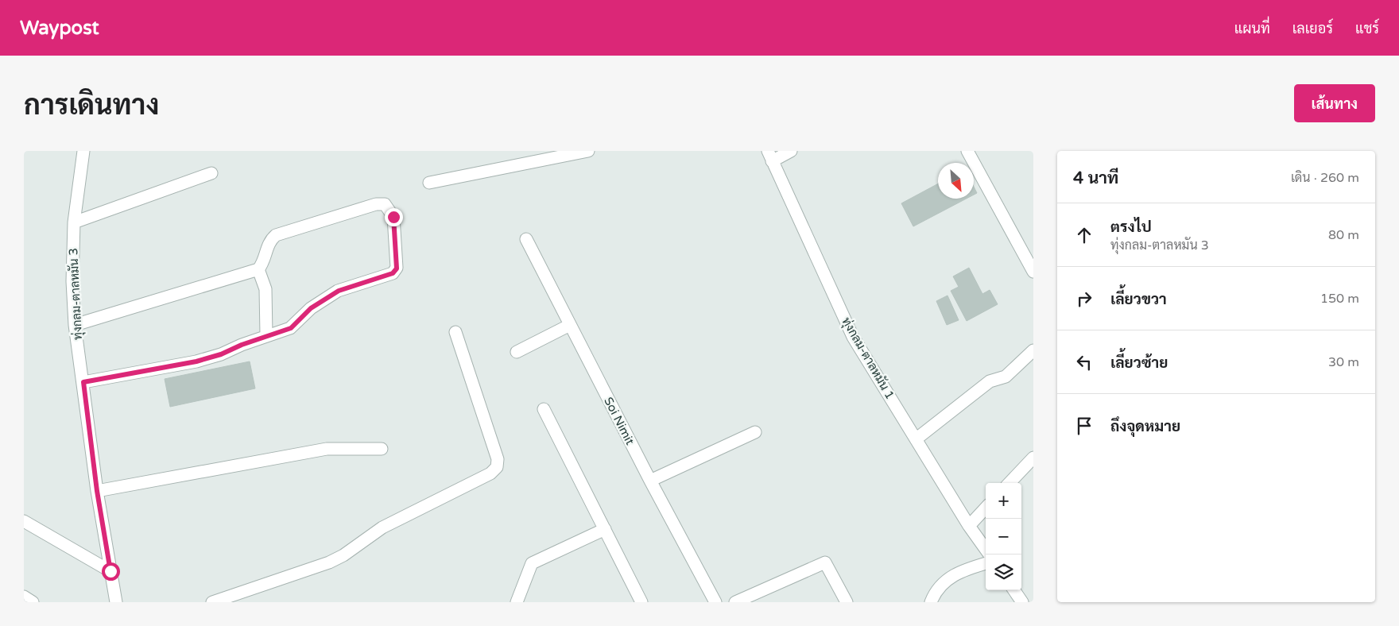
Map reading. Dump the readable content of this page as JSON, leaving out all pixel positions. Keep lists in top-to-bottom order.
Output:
{
  "streets": {
    "street": ["ทุ่งกลม-ตาลหมัน 3", "ทุ่งกลม-ตาลหมัน 1", "Soi Nimit"]
  },
  "north": "bottom right",
  "page": {
    "header": "Waypost",
    "nav": ["แผนที่", "เลเยอร์", "แชร์"],
    "buttons": "เส้นทาง",
    "title": "การเดินทาง",
    "heading": ["4 นาที", "เดิน · 260 m"],
    "list": [
      ["ตรงไป", "ทุ่งกลม-ตาลหมัน 3", "80 m"],
      ["เลี้ยวขวา", "150 m"],
      ["เลี้ยวซ้าย", "30 m"],
      "ถึงจุดหมาย"
    ],
    "map_buttons": ["+", "−"]
  }
}
